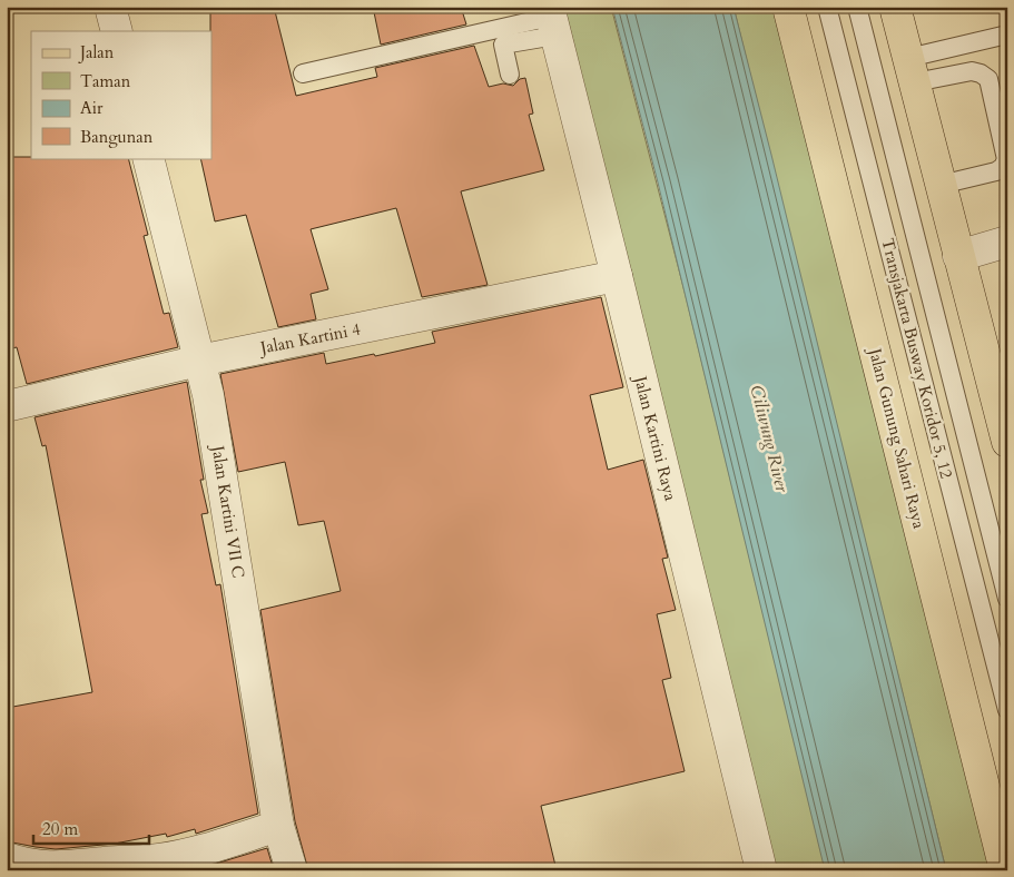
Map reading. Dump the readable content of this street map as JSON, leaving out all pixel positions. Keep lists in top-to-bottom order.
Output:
{
  "streets": {
    "main road": ["Jalan Gunung Sahari Raya"],
    "street": ["Jalan Kartini 4", "Jalan Kartini Raya", "Jalan Kartini VII C"],
    "lane": ["Transjakarta Busway Koridor 5, 12"]
  },
  "crossings": [
    ["Jalan Kartini 4", "Jalan Kartini Raya"],
    ["Jalan Kartini 4", "Jalan Kartini VII C"]
  ],
  "water": ["Ciliwung River"],
  "legend": [
    "Jalan",
    "Taman",
    "Air",
    "Bangunan"
  ],
  "scale_bar": "20 m"
}
